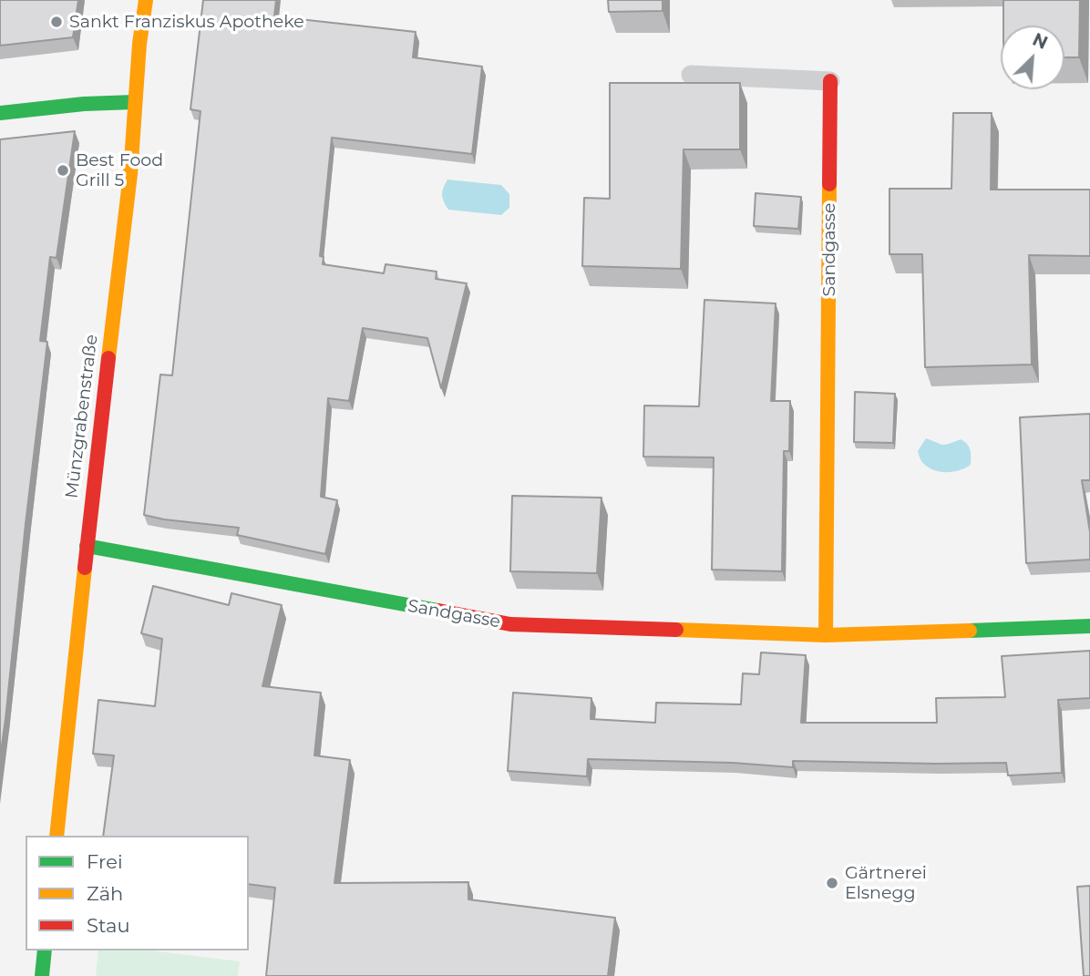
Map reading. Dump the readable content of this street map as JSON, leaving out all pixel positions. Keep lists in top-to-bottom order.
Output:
{
  "streets": {
    "street": ["Sandgasse", "Münzgrabenstraße"]
  },
  "crossings": [
    ["Sandgasse", "Münzgrabenstraße"]
  ],
  "places": ["Sankt Franziskus Apotheke", "Best Food Grill 5", "Gärtnerei Elsnegg"],
  "legend": ["Frei", "Zäh", "Stau"],
  "north": "top right"
}
